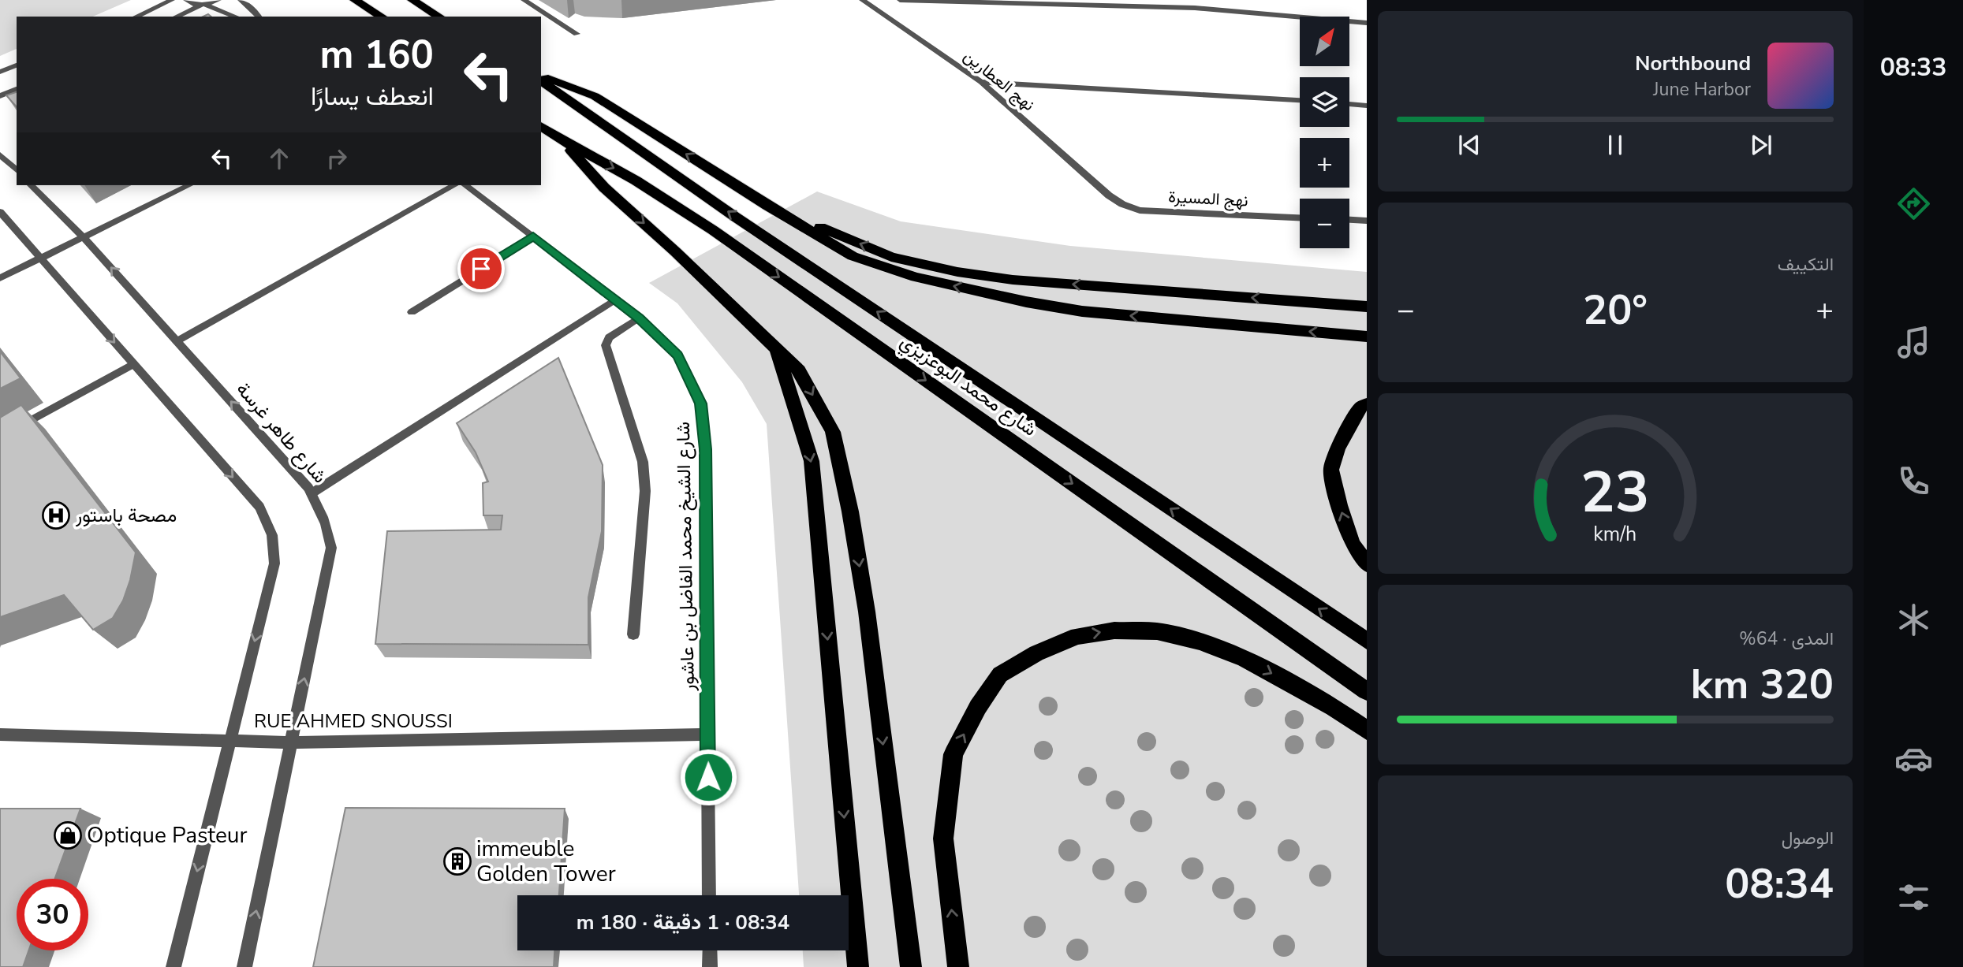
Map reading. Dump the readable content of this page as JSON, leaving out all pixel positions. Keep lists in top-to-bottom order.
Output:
{
  "streets": {
    "highway": ["شارع محمد البوعزيزي"],
    "street": [
      "نهج العطارين",
      "نهج المسيرة",
      "شارع طاهر غرسة",
      "شارع الشيخ محمد الفاضل بن عاشور",
      "RUE AHMED SNOUSSI"
    ]
  },
  "crossings": [
    ["نهج العطارين", "نهج المسيرة"],
    ["شارع طاهر غرسة", "RUE AHMED SNOUSSI"],
    ["شارع الشيخ محمد الفاضل بن عاشور", "RUE AHMED SNOUSSI"]
  ],
  "one_way": ["شارع طاهر غرسة"],
  "places": {
    "hospital": ["مصحة باستور"],
    "shop": ["Optique Pasteur"],
    "building": ["immeuble Golden Tower"]
  },
  "north": "top right",
  "page": {
    "tabs": "08:33",
    "map_buttons": ["+", "−"],
    "turn": ["160 m", "انعطف يسارًا"],
    "song": ["Northbound", "June Harbor"],
    "tile": [
      "التكييف",
      ["المدى · 64%", "320 km"],
      ["الوصول", "08:34"]
    ],
    "heat": ["−", "20°", "+"],
    "limit": "30",
    "trip": "08:34 · 1 دقيقة · 180 m",
    "gauge": ["23", "km/h"]
  }
}
